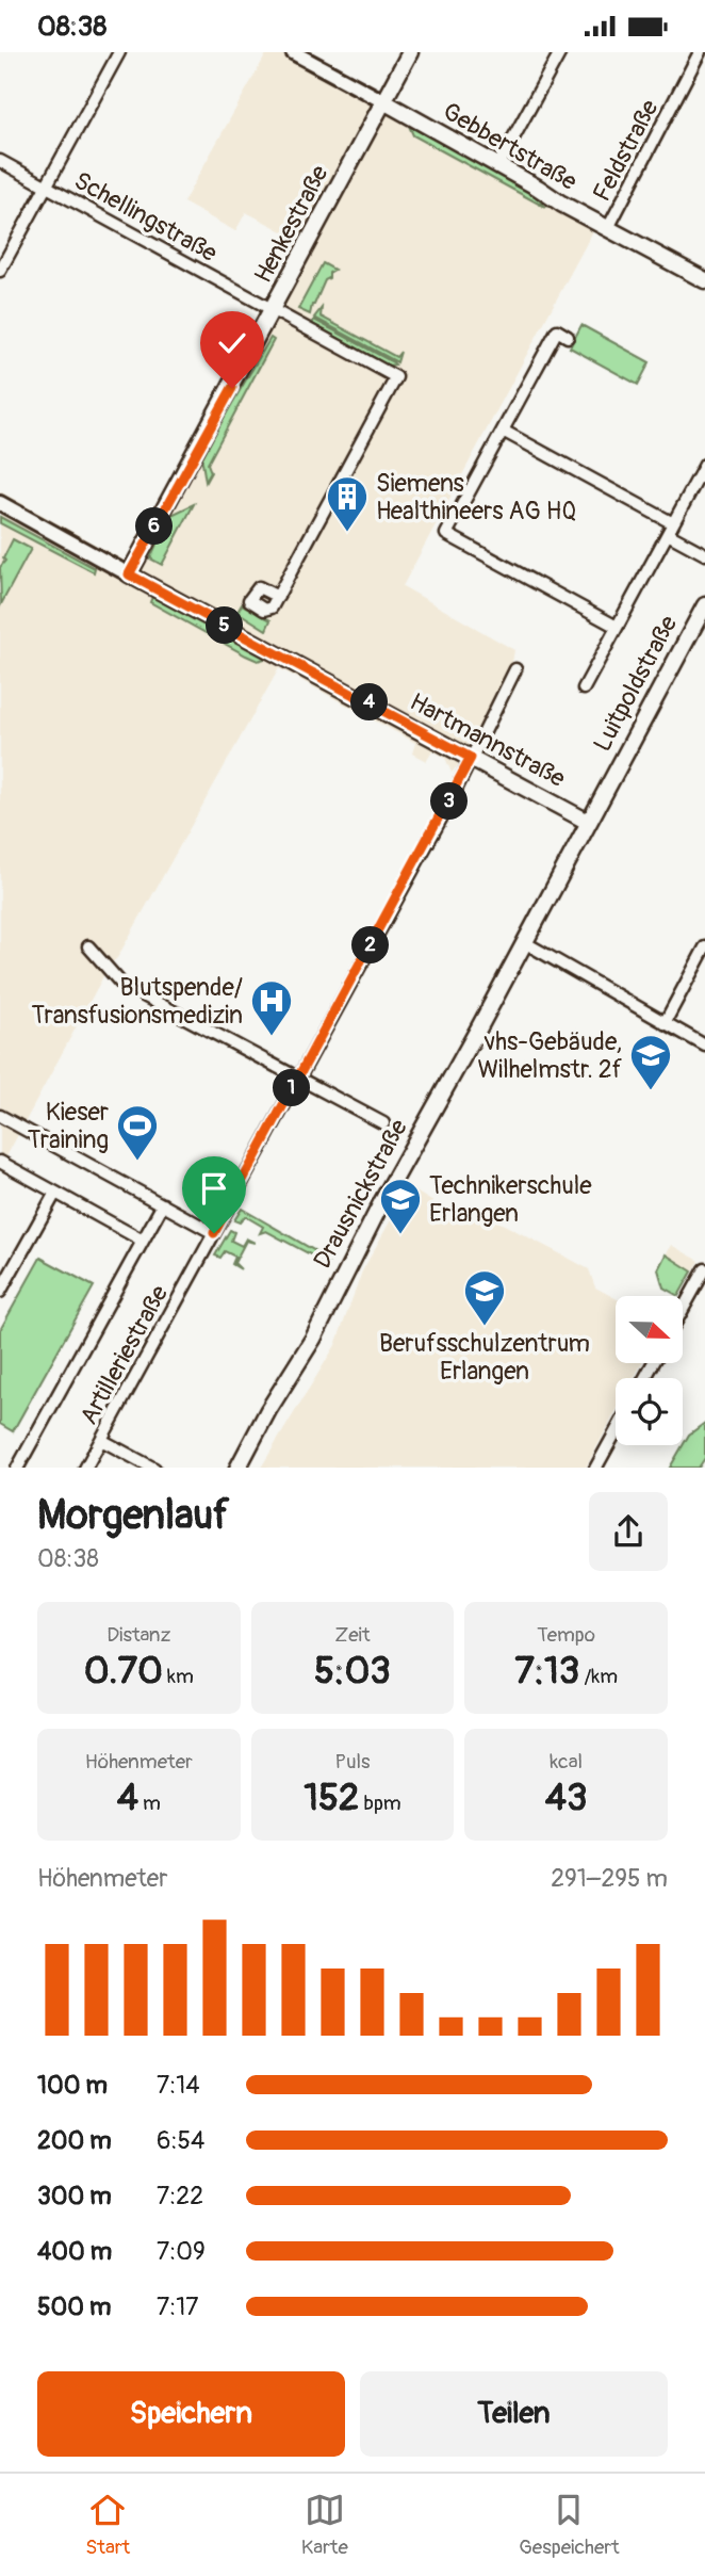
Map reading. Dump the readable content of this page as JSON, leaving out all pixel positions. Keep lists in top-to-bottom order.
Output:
{
  "streets": {
    "main road": [
      "Gebbertstraße",
      "Henkestraße",
      "Luitpoldstraße",
      "Hartmannstraße",
      "Drausnickstraße"
    ],
    "street": ["Feldstraße", "Schellingstraße", "Artilleriestraße"]
  },
  "crossings": [
    ["Gebbertstraße", "Feldstraße"],
    ["Gebbertstraße", "Henkestraße"],
    ["Schellingstraße", "Henkestraße"],
    ["Henkestraße", "Hartmannstraße"],
    ["Luitpoldstraße", "Hartmannstraße"],
    ["Luitpoldstraße", "Drausnickstraße"],
    ["Hartmannstraße", "Artilleriestraße"]
  ],
  "places": {
    "building": ["Siemens Healthineers AG HQ"],
    "hospital": ["Blutspende/ Transfusionsmedizin"],
    "school or university": ["vhs-Gebäude, Wilhelmstr. 2f", "Technikerschule Erlangen", "Berufsschulzentrum Erlangen"],
    "sports": ["Kieser Training"]
  },
  "north": "right",
  "page": {
    "status": "08:38",
    "pins": [
      "6",
      "5",
      "4",
      "3",
      "2",
      "1"
    ],
    "heading": ["Morgenlauf", "08:38"],
    "stats": [
      ["Distanz", "0.70 km"],
      ["Zeit", "5:03"],
      ["Tempo", "7:13 /km"],
      ["Höhenmeter", "4 m"],
      ["Puls", "152 bpm"],
      ["kcal", "43"]
    ],
    "chart": ["Höhenmeter", "291–295 m"],
    "list": [
      {
        "name": "100 m",
        "note": "7:14"
      },
      {
        "name": "200 m",
        "note": "6:54"
      },
      {
        "name": "300 m",
        "note": "7:22"
      },
      {
        "name": "400 m",
        "note": "7:09"
      },
      {
        "name": "500 m",
        "note": "7:17"
      }
    ],
    "buttons": ["Speichern", "Teilen"],
    "tabs": ["Start", "Karte", "Gespeichert"]
  }
}
